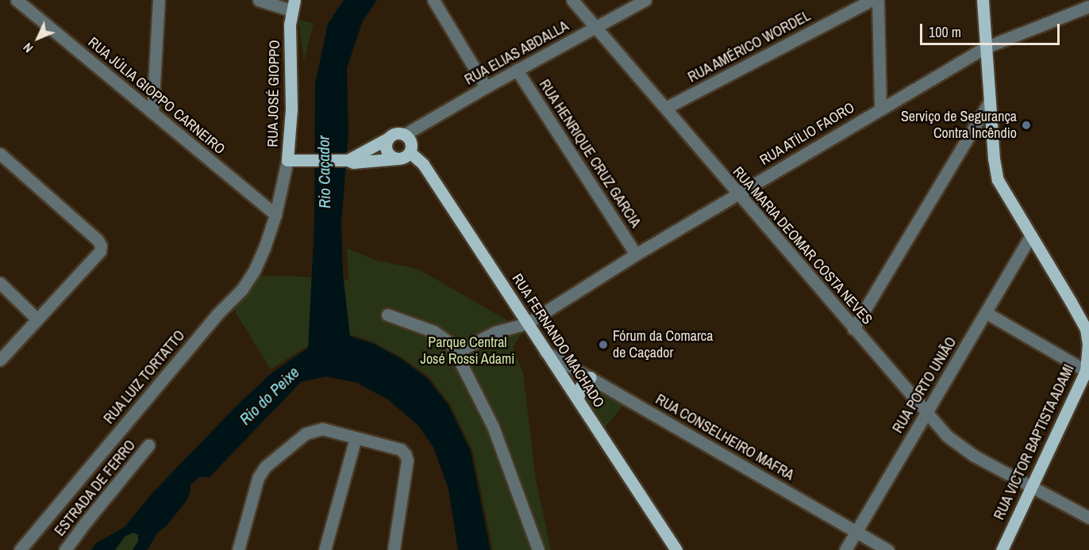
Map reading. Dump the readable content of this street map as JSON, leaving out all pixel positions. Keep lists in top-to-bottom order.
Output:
{
  "streets": {
    "main road": ["RUA JOSÉ GIOPPO", "RUA FERNANDO MACHADO", "RUA VICTOR BAPTISTA ADAMI"],
    "street": [
      "RUA AMÉRICO WORDEL",
      "RUA ELIAS ABDALLA",
      "RUA JÚLIA GIOPPO CARNEIRO",
      "RUA ATÍLIO FAORO",
      "RUA HENRIQUE CRUZ GARCIA",
      "RUA MARIA DEOMAR COSTA NEVES",
      "RUA LUIZ TORTATTO",
      "RUA PORTO UNIÃO",
      "RUA CONSELHEIRO MAFRA",
      "ESTRADA DE FERRO"
    ]
  },
  "crossings": [
    ["RUA AMÉRICO WORDEL", "RUA MARIA DEOMAR COSTA NEVES"],
    ["RUA ELIAS ABDALLA", "RUA HENRIQUE CRUZ GARCIA"],
    ["RUA ELIAS ABDALLA", "RUA MARIA DEOMAR COSTA NEVES"],
    ["RUA ELIAS ABDALLA", "RUA FERNANDO MACHADO"],
    ["RUA JOSÉ GIOPPO", "RUA JÚLIA GIOPPO CARNEIRO"],
    ["RUA JOSÉ GIOPPO", "RUA LUIZ TORTATTO"],
    ["RUA JÚLIA GIOPPO CARNEIRO", "RUA LUIZ TORTATTO"],
    ["RUA ATÍLIO FAORO", "RUA HENRIQUE CRUZ GARCIA"],
    ["RUA ATÍLIO FAORO", "RUA MARIA DEOMAR COSTA NEVES"],
    ["RUA ATÍLIO FAORO", "RUA FERNANDO MACHADO"],
    ["RUA ATÍLIO FAORO", "RUA VICTOR BAPTISTA ADAMI"],
    ["RUA MARIA DEOMAR COSTA NEVES", "RUA PORTO UNIÃO"],
    ["RUA MARIA DEOMAR COSTA NEVES", "RUA VICTOR BAPTISTA ADAMI"],
    ["RUA FERNANDO MACHADO", "RUA CONSELHEIRO MAFRA"],
    ["RUA PORTO UNIÃO", "RUA CONSELHEIRO MAFRA"],
    ["RUA PORTO UNIÃO", "RUA VICTOR BAPTISTA ADAMI"]
  ],
  "water": ["Rio Caçador", "Rio do Peixe"],
  "parks": ["Parque Central José Rossi Adami"],
  "places": ["Serviço de Segurança Contra Incêndio", "Fórum da Comarca de Caçador"],
  "scale_bar": "100 m",
  "north": "bottom left"
}
